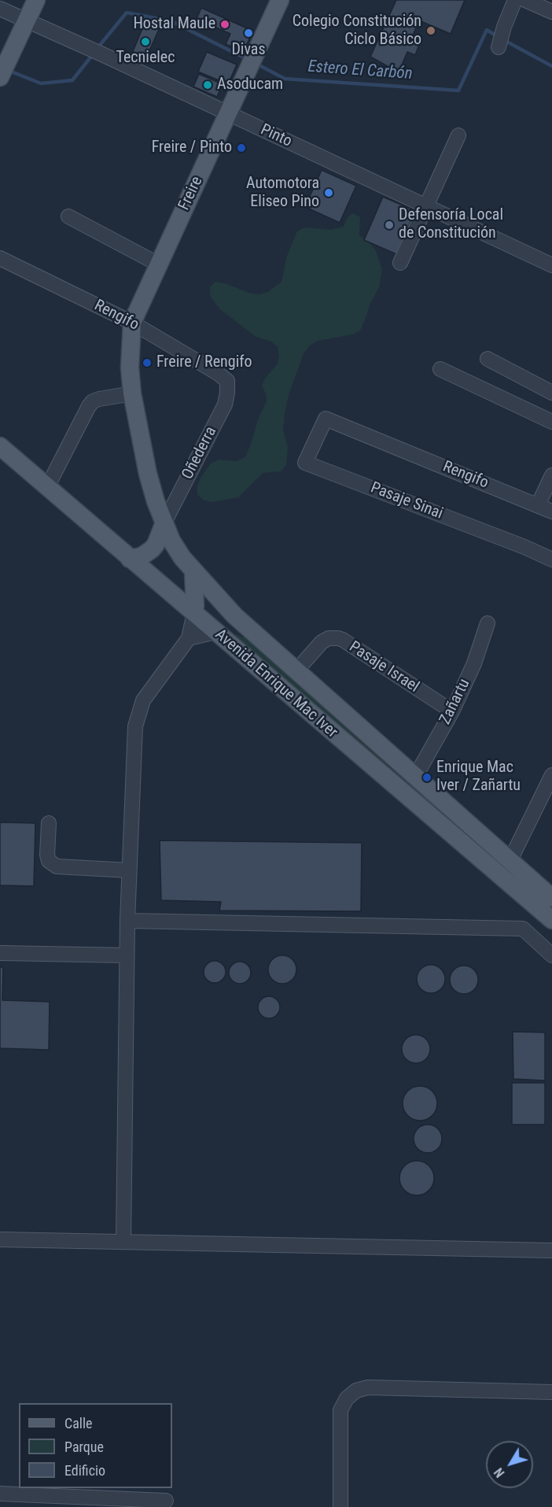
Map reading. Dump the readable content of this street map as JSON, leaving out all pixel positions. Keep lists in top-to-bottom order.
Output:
{
  "streets": {
    "main road": ["Freire", "Avenida Enrique Mac Iver"],
    "street": [
      "Pinto",
      "Rengifo",
      "Oñederra",
      "Pasaje Sinai",
      "Pasaje Israel",
      "Zañartu"
    ]
  },
  "crossings": [
    ["Pinto", "Freire"],
    ["Freire", "Rengifo"],
    ["Freire", "Oñederra"],
    ["Freire", "Avenida Enrique Mac Iver"],
    ["Rengifo", "Oñederra"],
    ["Rengifo", "Pasaje Sinai"],
    ["Oñederra", "Avenida Enrique Mac Iver"],
    ["Pasaje Israel", "Avenida Enrique Mac Iver"],
    ["Pasaje Israel", "Zañartu"],
    ["Avenida Enrique Mac Iver", "Zañartu"]
  ],
  "water": ["Estero El Carbón"],
  "places": [
    "Hostal Maule",
    "Colegio Constitución Ciclo Básico",
    "Divas",
    "Tecnielec",
    "Asoducam",
    "Freire / Pinto",
    "Automotora Eliseo Pino",
    "Defensoría Local de Constitución",
    "Freire / Rengifo",
    "Enrique Mac Iver / Zañartu"
  ],
  "legend": ["Calle", "Parque", "Edificio"],
  "north": "bottom left"
}
